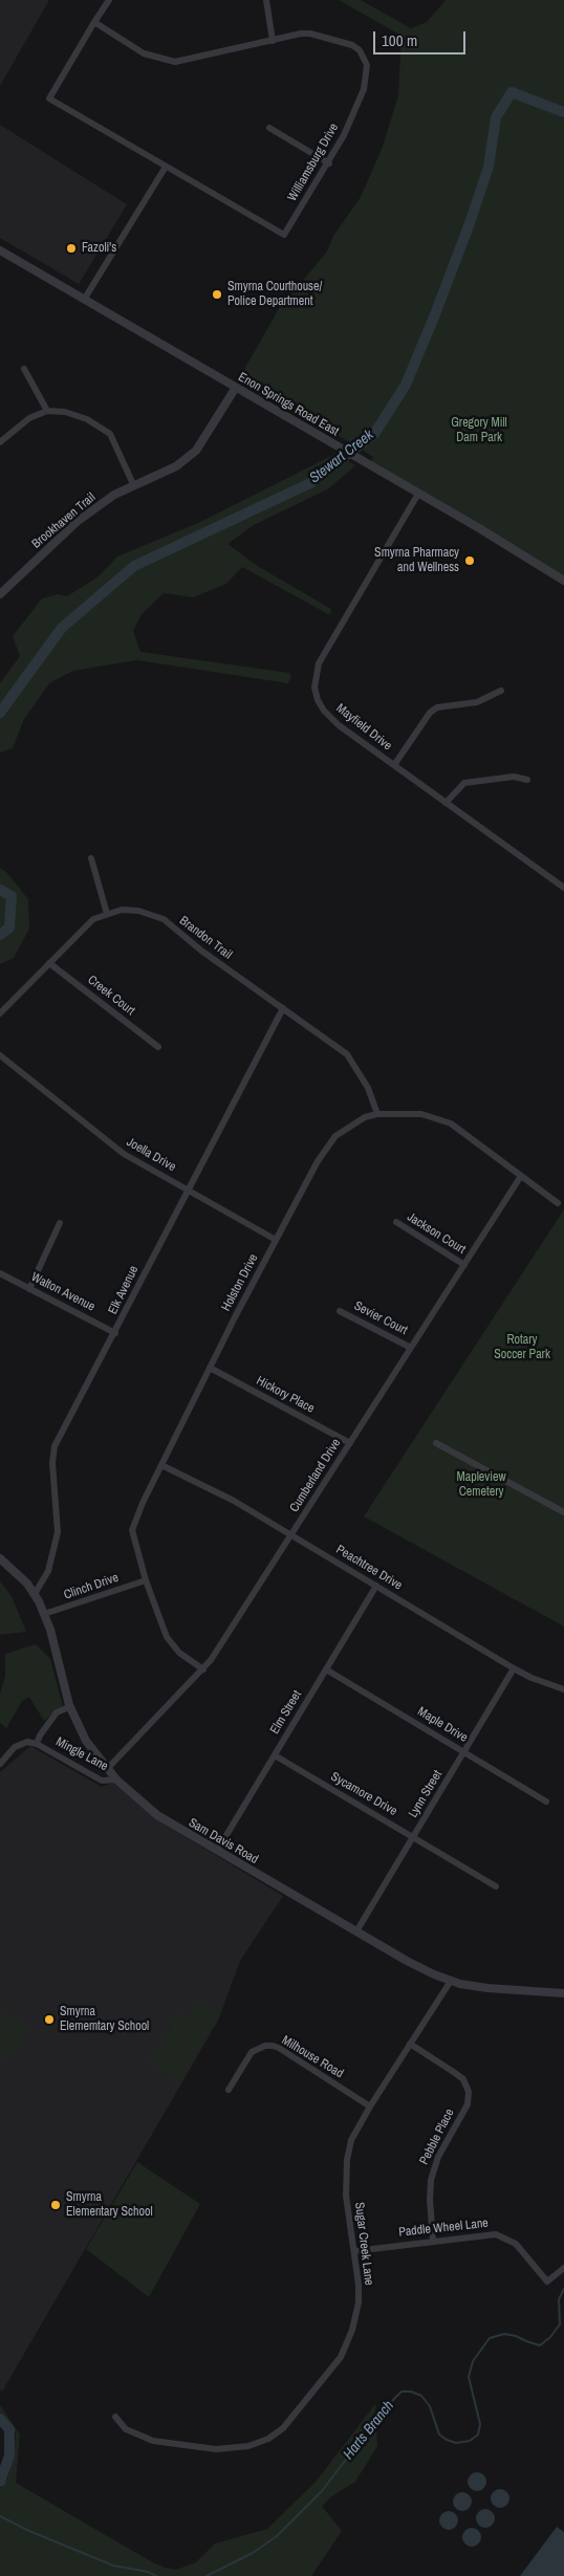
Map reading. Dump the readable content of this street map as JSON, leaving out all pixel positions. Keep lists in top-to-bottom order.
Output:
{
  "streets": {
    "street": [
      "Williamsburg Drive",
      "Enon Springs Road East",
      "Brookhaven Trail",
      "Mayfield Drive",
      "Brandon Trail",
      "Creek Court",
      "Joella Drive",
      "Jackson Court",
      "Holston Drive",
      "Elk Avenue",
      "Walton Avenue",
      "Sevier Court",
      "Hickory Place",
      "Cumberland Drive",
      "Peachtree Drive",
      "Clinch Drive",
      "Elm Street",
      "Maple Drive",
      "Mingle Lane",
      "Sycamore Drive",
      "Lynn Street",
      "Sam Davis Road",
      "Milhouse Road",
      "Pebble Place",
      "Paddle Wheel Lane",
      "Sugar Creek Lane"
    ]
  },
  "crossings": [
    ["Enon Springs Road East", "Brookhaven Trail"],
    ["Enon Springs Road East", "Mayfield Drive"],
    ["Brandon Trail", "Creek Court"],
    ["Brandon Trail", "Holston Drive"],
    ["Brandon Trail", "Elk Avenue"],
    ["Joella Drive", "Holston Drive"],
    ["Joella Drive", "Elk Avenue"],
    ["Jackson Court", "Cumberland Drive"],
    ["Holston Drive", "Hickory Place"],
    ["Holston Drive", "Cumberland Drive"],
    ["Holston Drive", "Peachtree Drive"],
    ["Holston Drive", "Clinch Drive"],
    ["Elk Avenue", "Walton Avenue"],
    ["Elk Avenue", "Sam Davis Road"],
    ["Sevier Court", "Cumberland Drive"],
    ["Hickory Place", "Cumberland Drive"],
    ["Cumberland Drive", "Peachtree Drive"],
    ["Cumberland Drive", "Sam Davis Road"],
    ["Peachtree Drive", "Elm Street"],
    ["Peachtree Drive", "Lynn Street"],
    ["Clinch Drive", "Sam Davis Road"],
    ["Elm Street", "Maple Drive"],
    ["Elm Street", "Sycamore Drive"],
    ["Elm Street", "Sam Davis Road"],
    ["Maple Drive", "Lynn Street"],
    ["Mingle Lane", "Sam Davis Road"],
    ["Sycamore Drive", "Lynn Street"],
    ["Lynn Street", "Sam Davis Road"],
    ["Sam Davis Road", "Sugar Creek Lane"],
    ["Milhouse Road", "Sugar Creek Lane"],
    ["Pebble Place", "Paddle Wheel Lane"],
    ["Pebble Place", "Sugar Creek Lane"],
    ["Paddle Wheel Lane", "Sugar Creek Lane"]
  ],
  "water": ["Stewart Creek", "Harts Branch"],
  "parks": ["Gregory Mill Dam Park", "Rotary Soccer Park", "Mapleview Cemetery"],
  "places": [
    "Fazoli's",
    "Smyrna Courthouse/ Police Department",
    "Smyrna Pharmacy and Wellness",
    "Smyrna Elememtary School",
    "Smyrna Elementary School"
  ],
  "scale_bar": "100 m"
}
